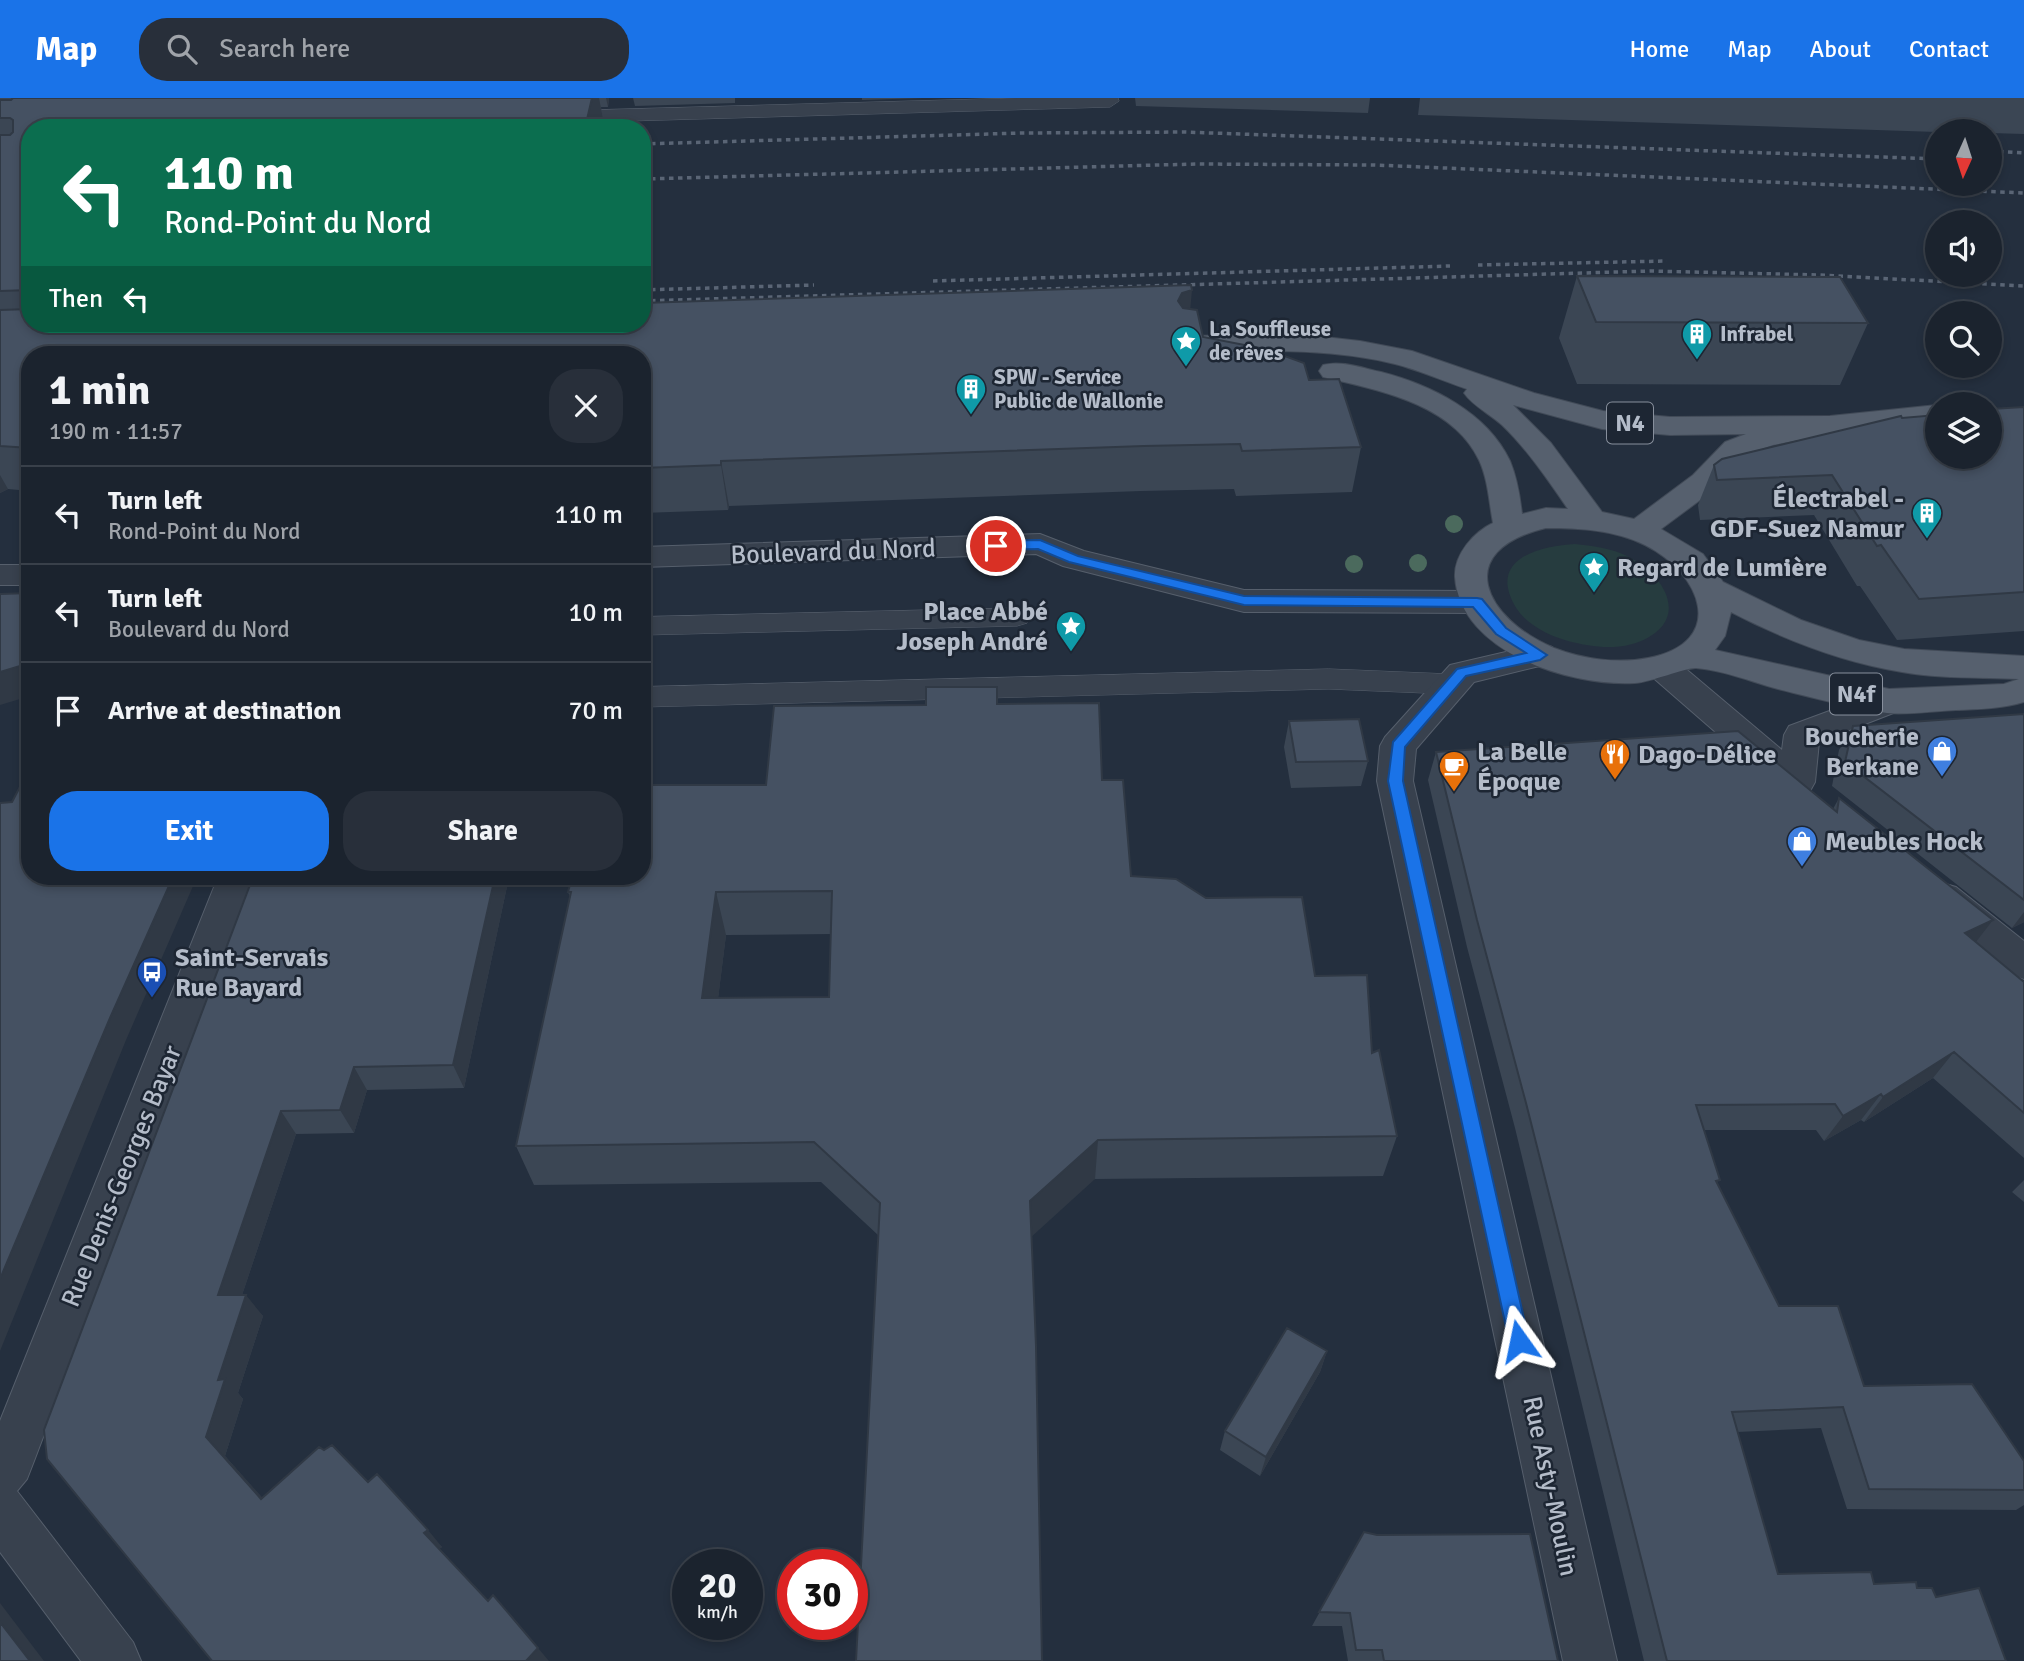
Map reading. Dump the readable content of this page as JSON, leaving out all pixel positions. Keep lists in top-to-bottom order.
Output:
{
  "streets": {
    "main road": ["N4", "N4f"],
    "street": ["Boulevard du Nord", "Rue Denis-Georges Bayar", "Rue Asty-Moulin"]
  },
  "crossings": [
    ["N4", "Boulevard du Nord"],
    ["N4", "N4f"],
    ["N4", "Rue Asty-Moulin"],
    ["Boulevard du Nord", "N4f"],
    ["Boulevard du Nord", "Rue Asty-Moulin"],
    ["N4f", "Rue Asty-Moulin"]
  ],
  "places": {
    "building": ["Infrabel", "SPW - Service Public de Wallonie", "Électrabel - GDF-Suez Namur"],
    "place": ["La Souffleuse de rêves", "Regard de Lumière", "Place Abbé Joseph André"],
    "shop": ["Boucherie Berkane", "Meubles Hock"],
    "restaurant": ["Dago-Délice"],
    "cafe": ["La Belle Époque"],
    "bus stop": ["Saint-Servais Rue Bayard"]
  },
  "north": "bottom",
  "page": {
    "header": "Map",
    "search": "Search here",
    "nav": [
      "Home",
      "Map",
      "About",
      "Contact"
    ],
    "turn": ["110 m", "Rond-Point du Nord"],
    "then": "Then",
    "heading": ["1 min", "190 m · 11:57"],
    "list": [
      {
        "name": "Turn left",
        "note": "Rond-Point du Nord",
        "value": "110 m"
      },
      {
        "name": "Turn left",
        "note": "Boulevard du Nord",
        "value": "10 m"
      },
      {
        "name": "Arrive at destination",
        "value": "70 m"
      }
    ],
    "buttons": ["Exit", "Share"],
    "speed": "20 km/h",
    "limit": "30"
  }
}
